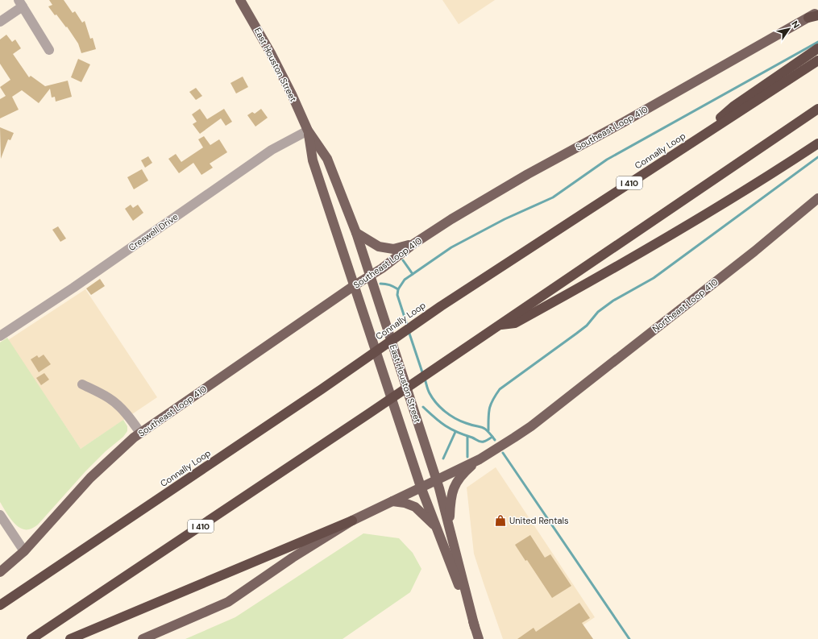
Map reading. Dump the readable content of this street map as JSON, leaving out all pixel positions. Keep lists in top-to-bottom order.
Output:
{
  "streets": {
    "highway": ["Connally Loop", "I 410"],
    "main road": ["East Houston Street", "Southeast Loop 410", "Northeast Loop 410"],
    "street": ["Creswell Drive"]
  },
  "crossings": [
    ["East Houston Street", "Southeast Loop 410"],
    ["East Houston Street", "Creswell Drive"]
  ],
  "places": {
    "shop": ["United Rentals"]
  },
  "north": "top right"
}
